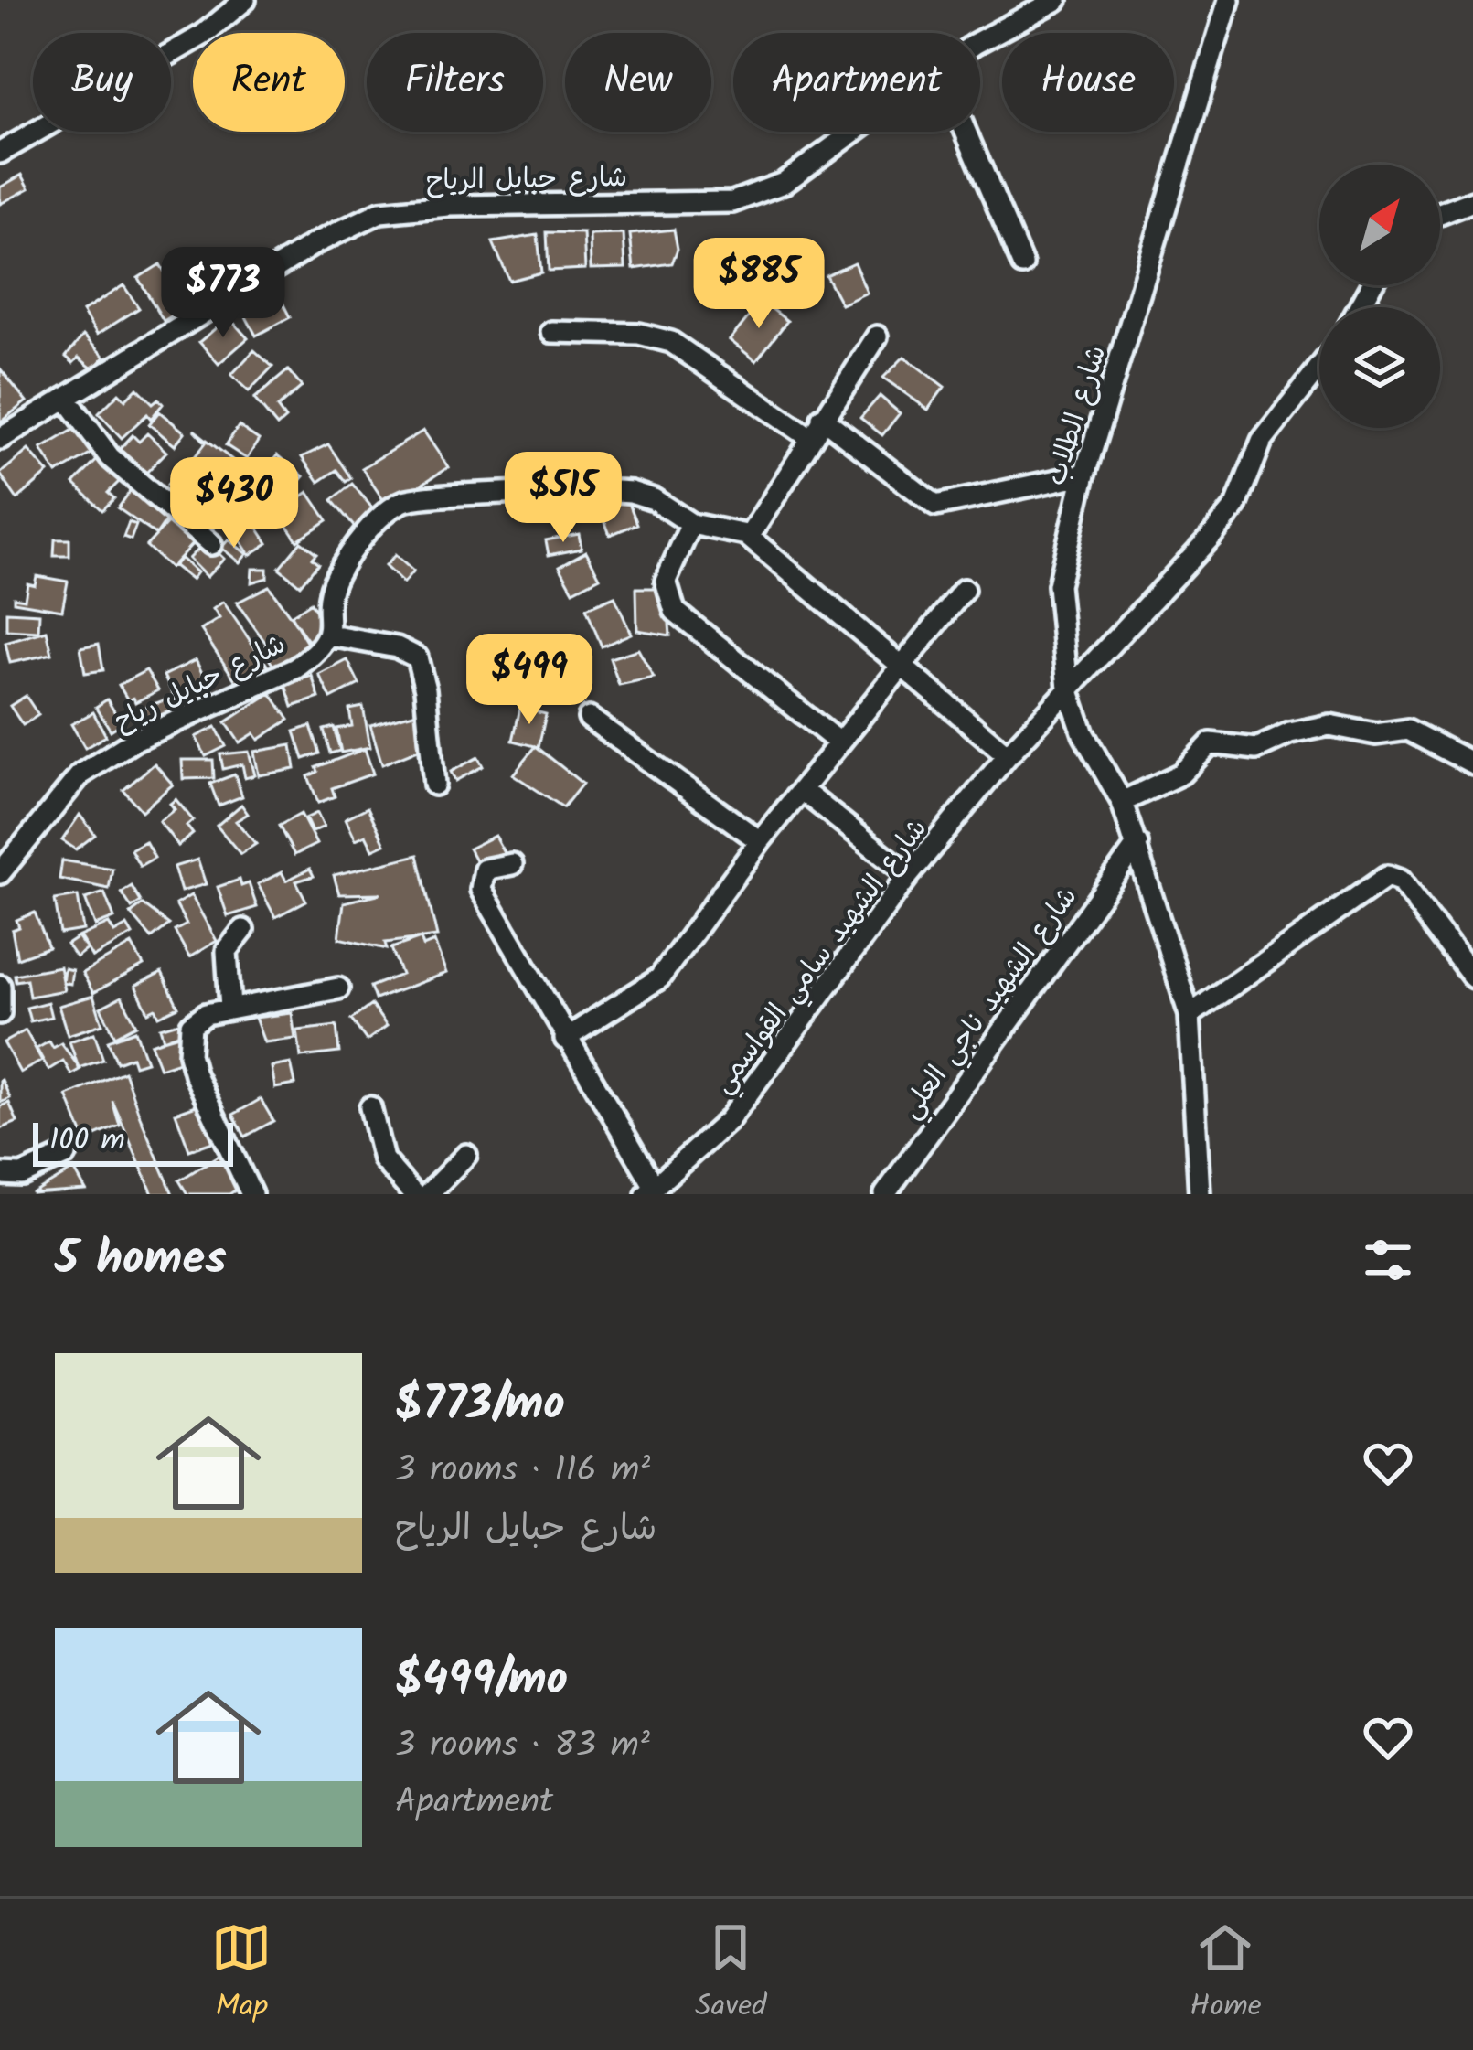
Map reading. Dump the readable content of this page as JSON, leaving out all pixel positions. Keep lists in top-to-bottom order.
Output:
{
  "streets": {
    "street": [
      "شارع حبايل الرياح",
      "شارع الطلاب",
      "شارع حبايل رياح",
      "شارع الشهيد سامي القواسمي",
      "شارع الشهيد ناجي العلي"
    ]
  },
  "crossings": [
    ["شارع الطلاب", "شارع الشهيد سامي القواسمي"],
    ["شارع الطلاب", "شارع الشهيد ناجي العلي"]
  ],
  "scale_bar": "100 m",
  "north": "top right",
  "page": {
    "chip": [
      "Buy",
      "Rent",
      "Filters",
      "New",
      "Apartment",
      "House"
    ],
    "price": [
      "$885",
      "$773",
      "$515",
      "$430",
      "$499"
    ],
    "scale": "100 m",
    "heading": "5 homes",
    "list": [
      {
        "name": "$773/mo",
        "note": "3 rooms · 116 m² · شارع حبايل الرياح"
      },
      {
        "name": "$499/mo",
        "note": "3 rooms · 83 m² · Apartment"
      }
    ],
    "tabs": ["Map", "Saved", "Home"]
  }
}
